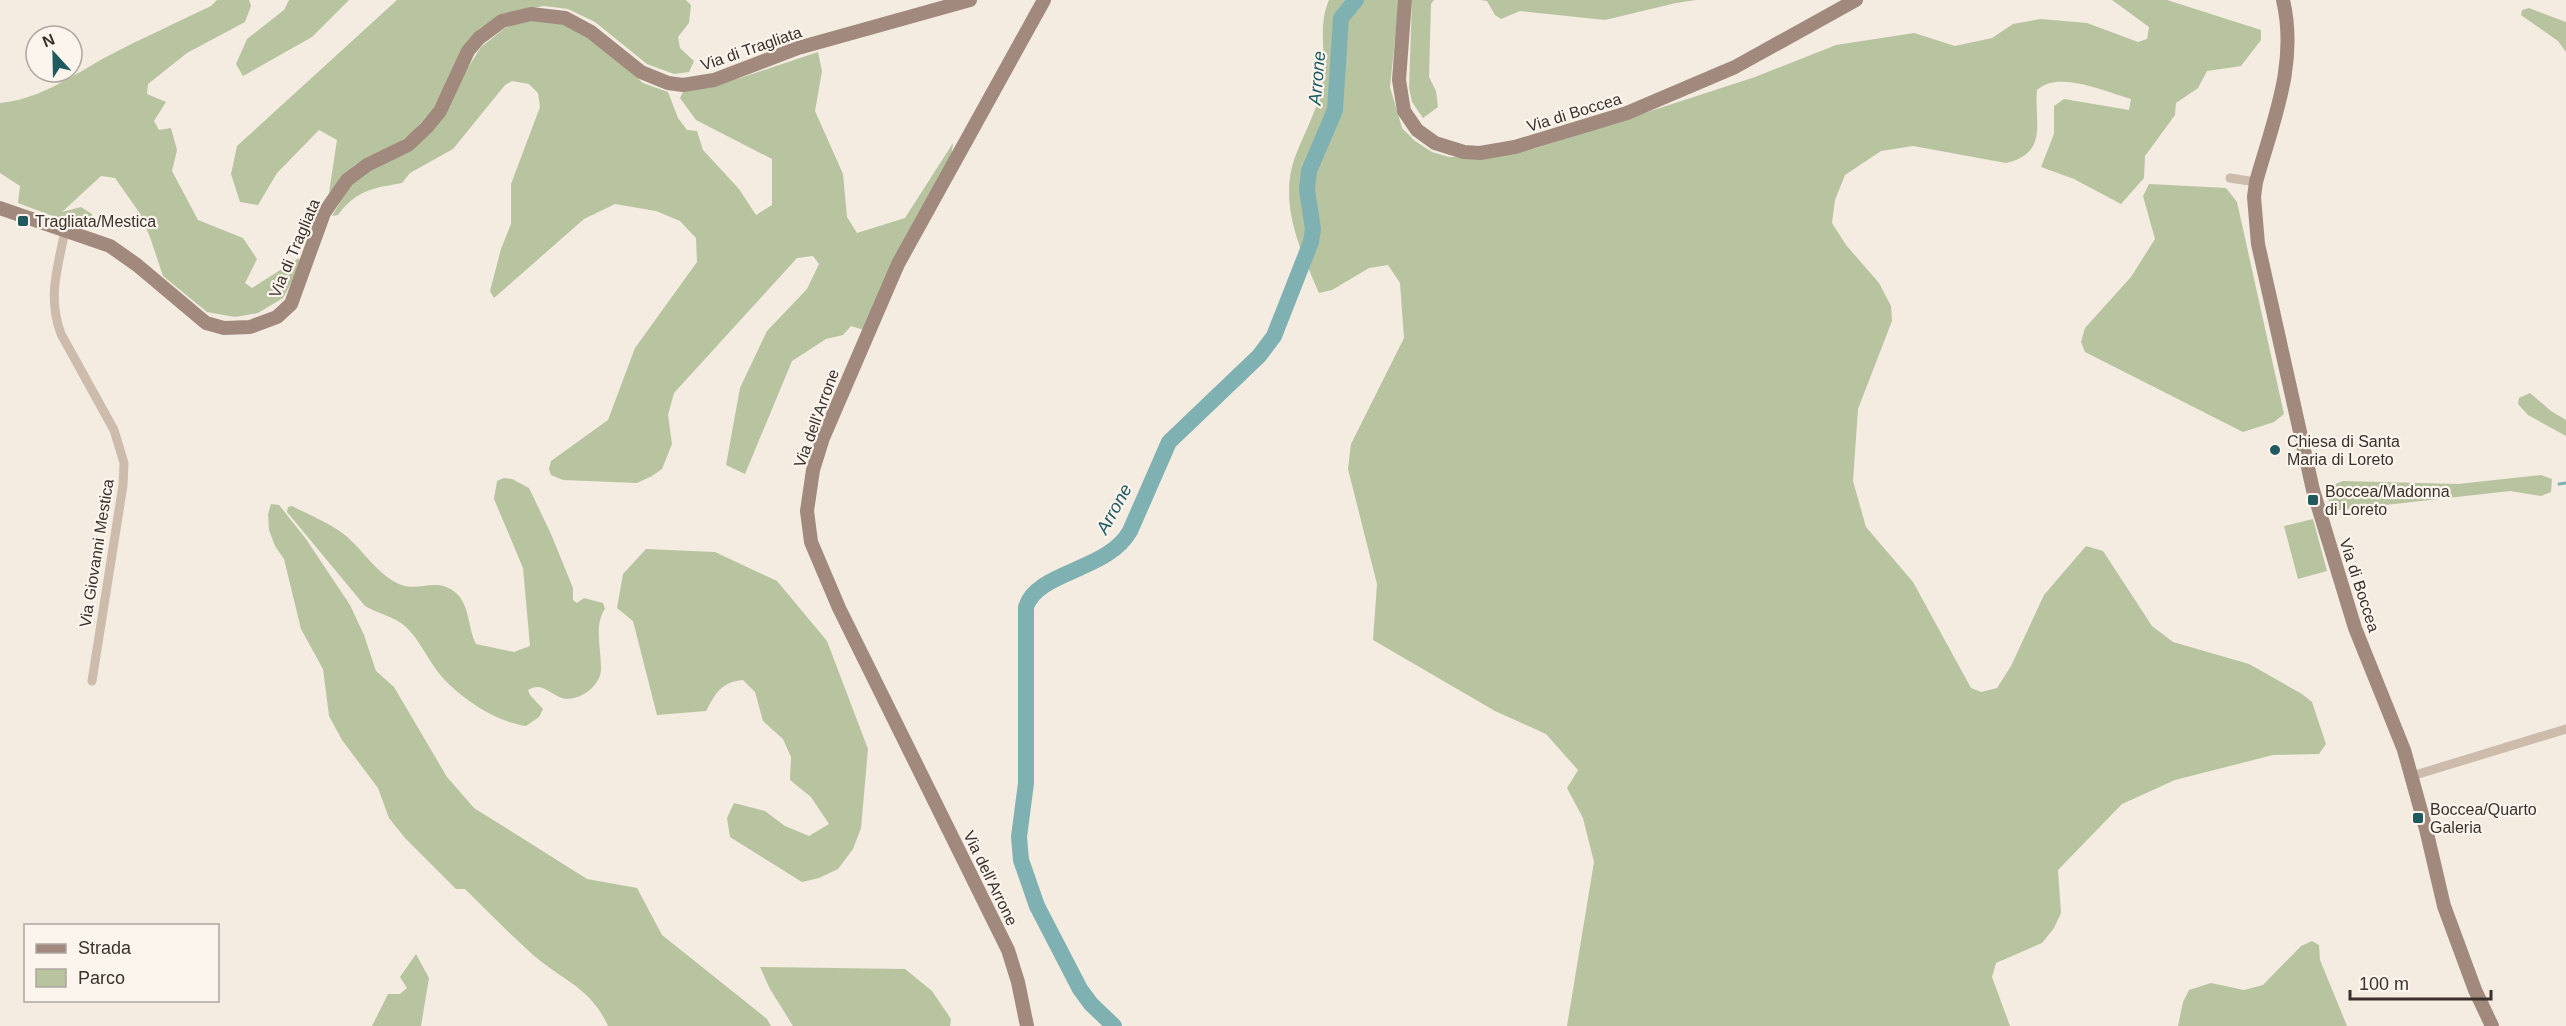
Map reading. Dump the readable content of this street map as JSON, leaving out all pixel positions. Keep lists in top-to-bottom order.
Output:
{
  "streets": {
    "street": [
      "Via di Tragliata",
      "Via di Boccea",
      "Via dell'Arrone",
      "Via Giovanni Mestica"
    ]
  },
  "crossings": [
    ["Via di Tragliata", "Via Giovanni Mestica"]
  ],
  "water": ["Arrone"],
  "places": {
    "transit": ["Tragliata/Mestica", "Boccea/Madonna di Loreto", "Boccea/Quarto Galeria"],
    "other": ["Chiesa di Santa Maria di Loreto"]
  },
  "legend": ["Strada", "Parco"],
  "scale_bar": "100 m",
  "north": "top"
}
